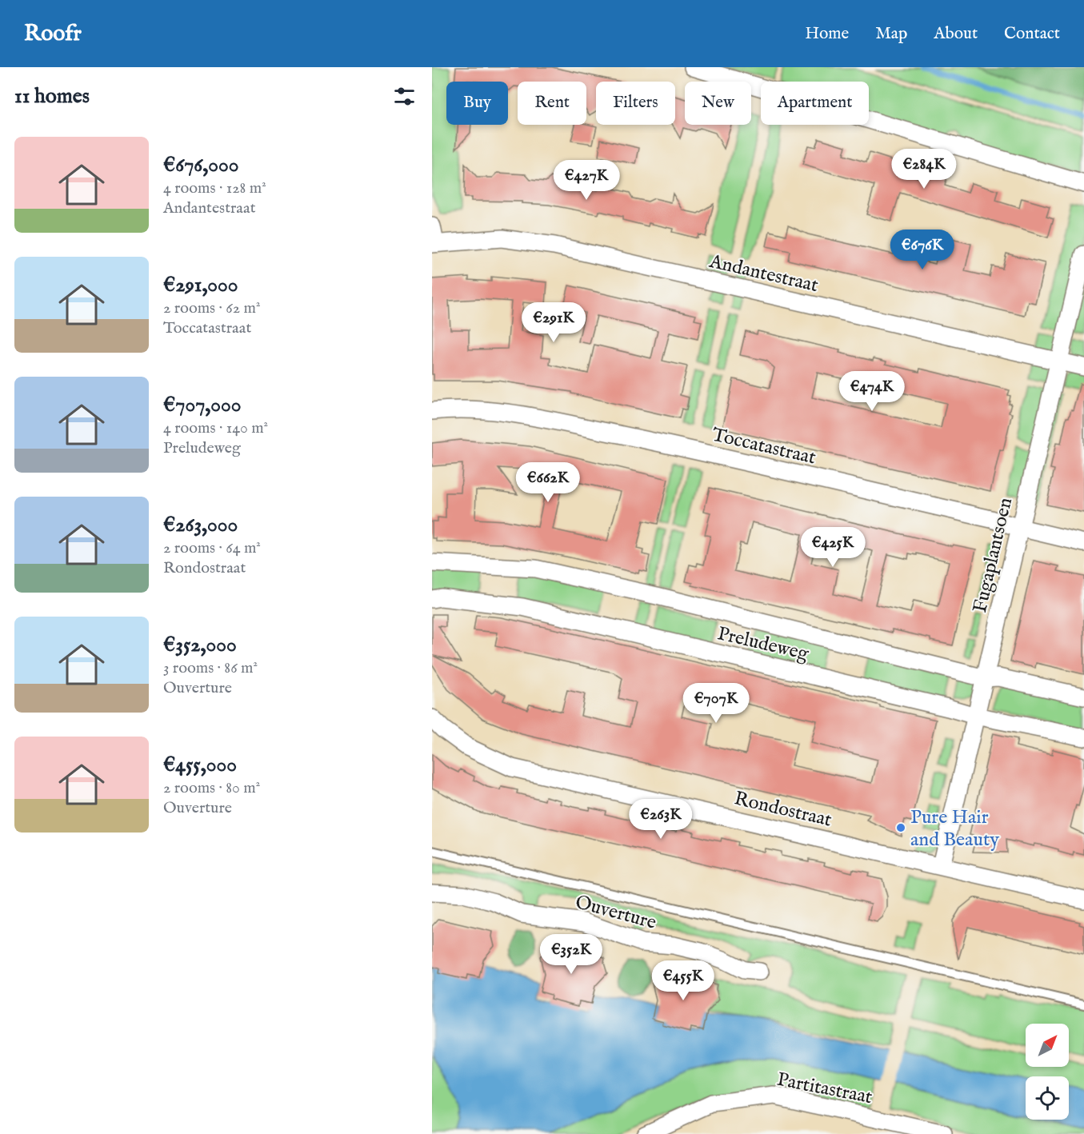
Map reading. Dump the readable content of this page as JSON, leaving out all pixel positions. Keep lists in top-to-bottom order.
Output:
{
  "streets": {
    "street": [
      "Andantestraat",
      "Toccatastraat",
      "Fugaplantsoen",
      "Preludeweg",
      "Rondostraat",
      "Ouverture",
      "Partitastraat"
    ]
  },
  "crossings": [
    ["Andantestraat", "Fugaplantsoen"],
    ["Toccatastraat", "Fugaplantsoen"],
    ["Fugaplantsoen", "Preludeweg"],
    ["Fugaplantsoen", "Rondostraat"]
  ],
  "places": ["Pure Hair and Beauty"],
  "north": "top right",
  "page": {
    "header": "Roofr",
    "nav": [
      "Home",
      "Map",
      "About",
      "Contact"
    ],
    "heading": "11 homes",
    "chip": [
      "Buy",
      "Rent",
      "Filters",
      "New",
      "Apartment"
    ],
    "list": [
      {
        "name": "€676,000",
        "note": "4 rooms · 128 m² · Andantestraat"
      },
      {
        "name": "€291,000",
        "note": "2 rooms · 62 m² · Toccatastraat"
      },
      {
        "name": "€707,000",
        "note": "4 rooms · 140 m² · Preludeweg"
      },
      {
        "name": "€263,000",
        "note": "2 rooms · 64 m² · Rondostraat"
      },
      {
        "name": "€352,000",
        "note": "3 rooms · 86 m² · Ouverture"
      },
      {
        "name": "€455,000",
        "note": "2 rooms · 80 m² · Ouverture"
      }
    ],
    "price": [
      "€284K",
      "€427K",
      "€676K",
      "€291K",
      "€474K",
      "€662K",
      "€425K",
      "€707K",
      "€263K",
      "€352K",
      "€455K"
    ]
  }
}
